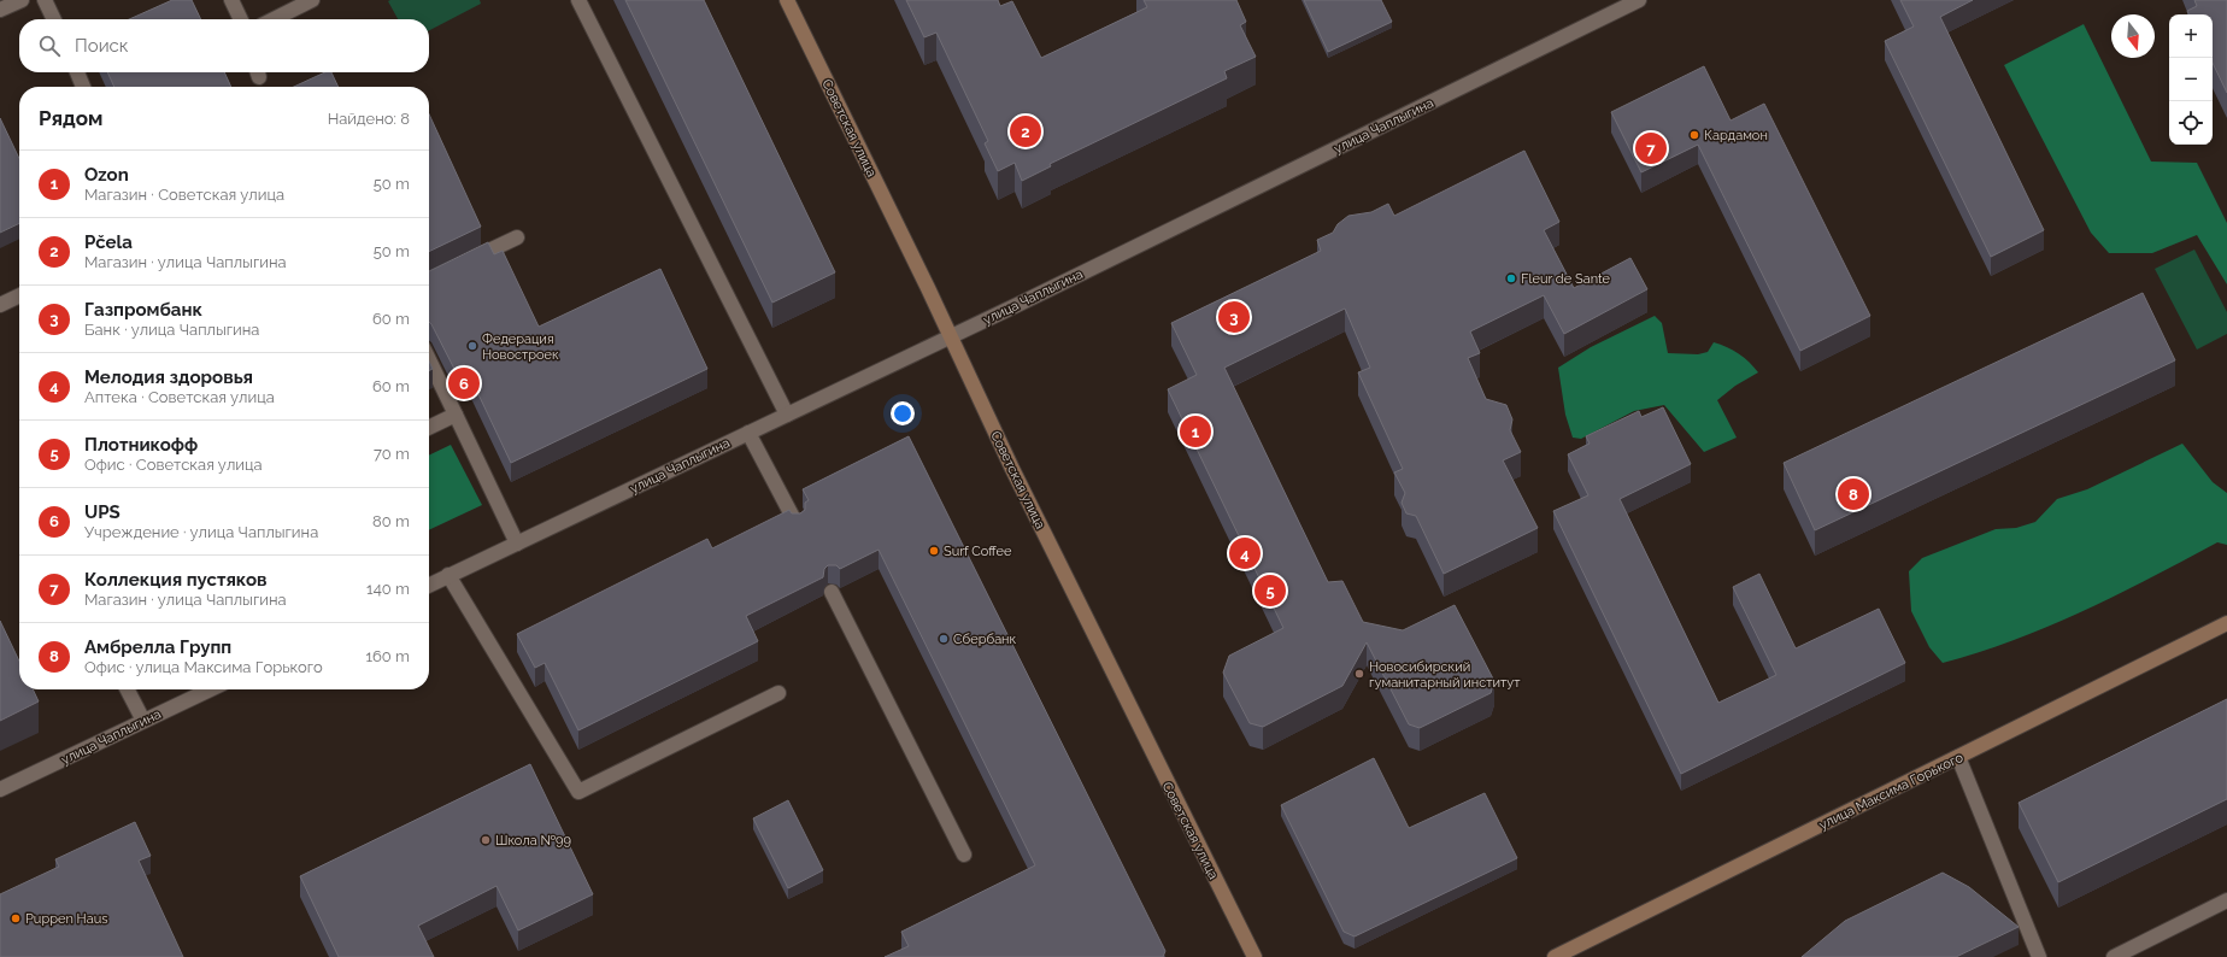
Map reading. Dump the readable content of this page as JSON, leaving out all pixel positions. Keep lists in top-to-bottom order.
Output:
{
  "streets": {
    "street": ["улица Чаплыгина", "Советская улица", "улица Максима Горького"]
  },
  "crossings": [
    ["улица Чаплыгина", "Советская улица"]
  ],
  "places": [
    "Кардамон",
    "Fleur de Sante",
    "Федерация Новостроек",
    "Surf Coffee",
    "Сбербанк",
    "Новосибирский гуманитарный институт",
    "Школа №99",
    "Puppen Haus"
  ],
  "north": "bottom",
  "page": {
    "map_buttons": ["+", "−"],
    "search": "Поиск",
    "heading": ["Рядом", "Найдено: 8"],
    "pins": [
      "2",
      "7",
      "3",
      "6",
      "1",
      "8",
      "4",
      "5"
    ],
    "list": [
      {
        "mark": "1",
        "name": "Ozon",
        "note": "Магазин · Советская улица",
        "value": "50 m"
      },
      {
        "mark": "2",
        "name": "Pčela",
        "note": "Магазин · улица Чаплыгина",
        "value": "50 m"
      },
      {
        "mark": "3",
        "name": "Газпромбанк",
        "note": "Банк · улица Чаплыгина",
        "value": "60 m"
      },
      {
        "mark": "4",
        "name": "Мелодия здоровья",
        "note": "Аптека · Советская улица",
        "value": "60 m"
      },
      {
        "mark": "5",
        "name": "Плотникофф",
        "note": "Офис · Советская улица",
        "value": "70 m"
      },
      {
        "mark": "6",
        "name": "UPS",
        "note": "Учреждение · улица Чаплыгина",
        "value": "80 m"
      },
      {
        "mark": "7",
        "name": "Коллекция пустяков",
        "note": "Магазин · улица Чаплыгина",
        "value": "140 m"
      },
      {
        "mark": "8",
        "name": "Амбрелла Групп",
        "note": "Офис · улица Максима Горького",
        "value": "160 m"
      }
    ]
  }
}
